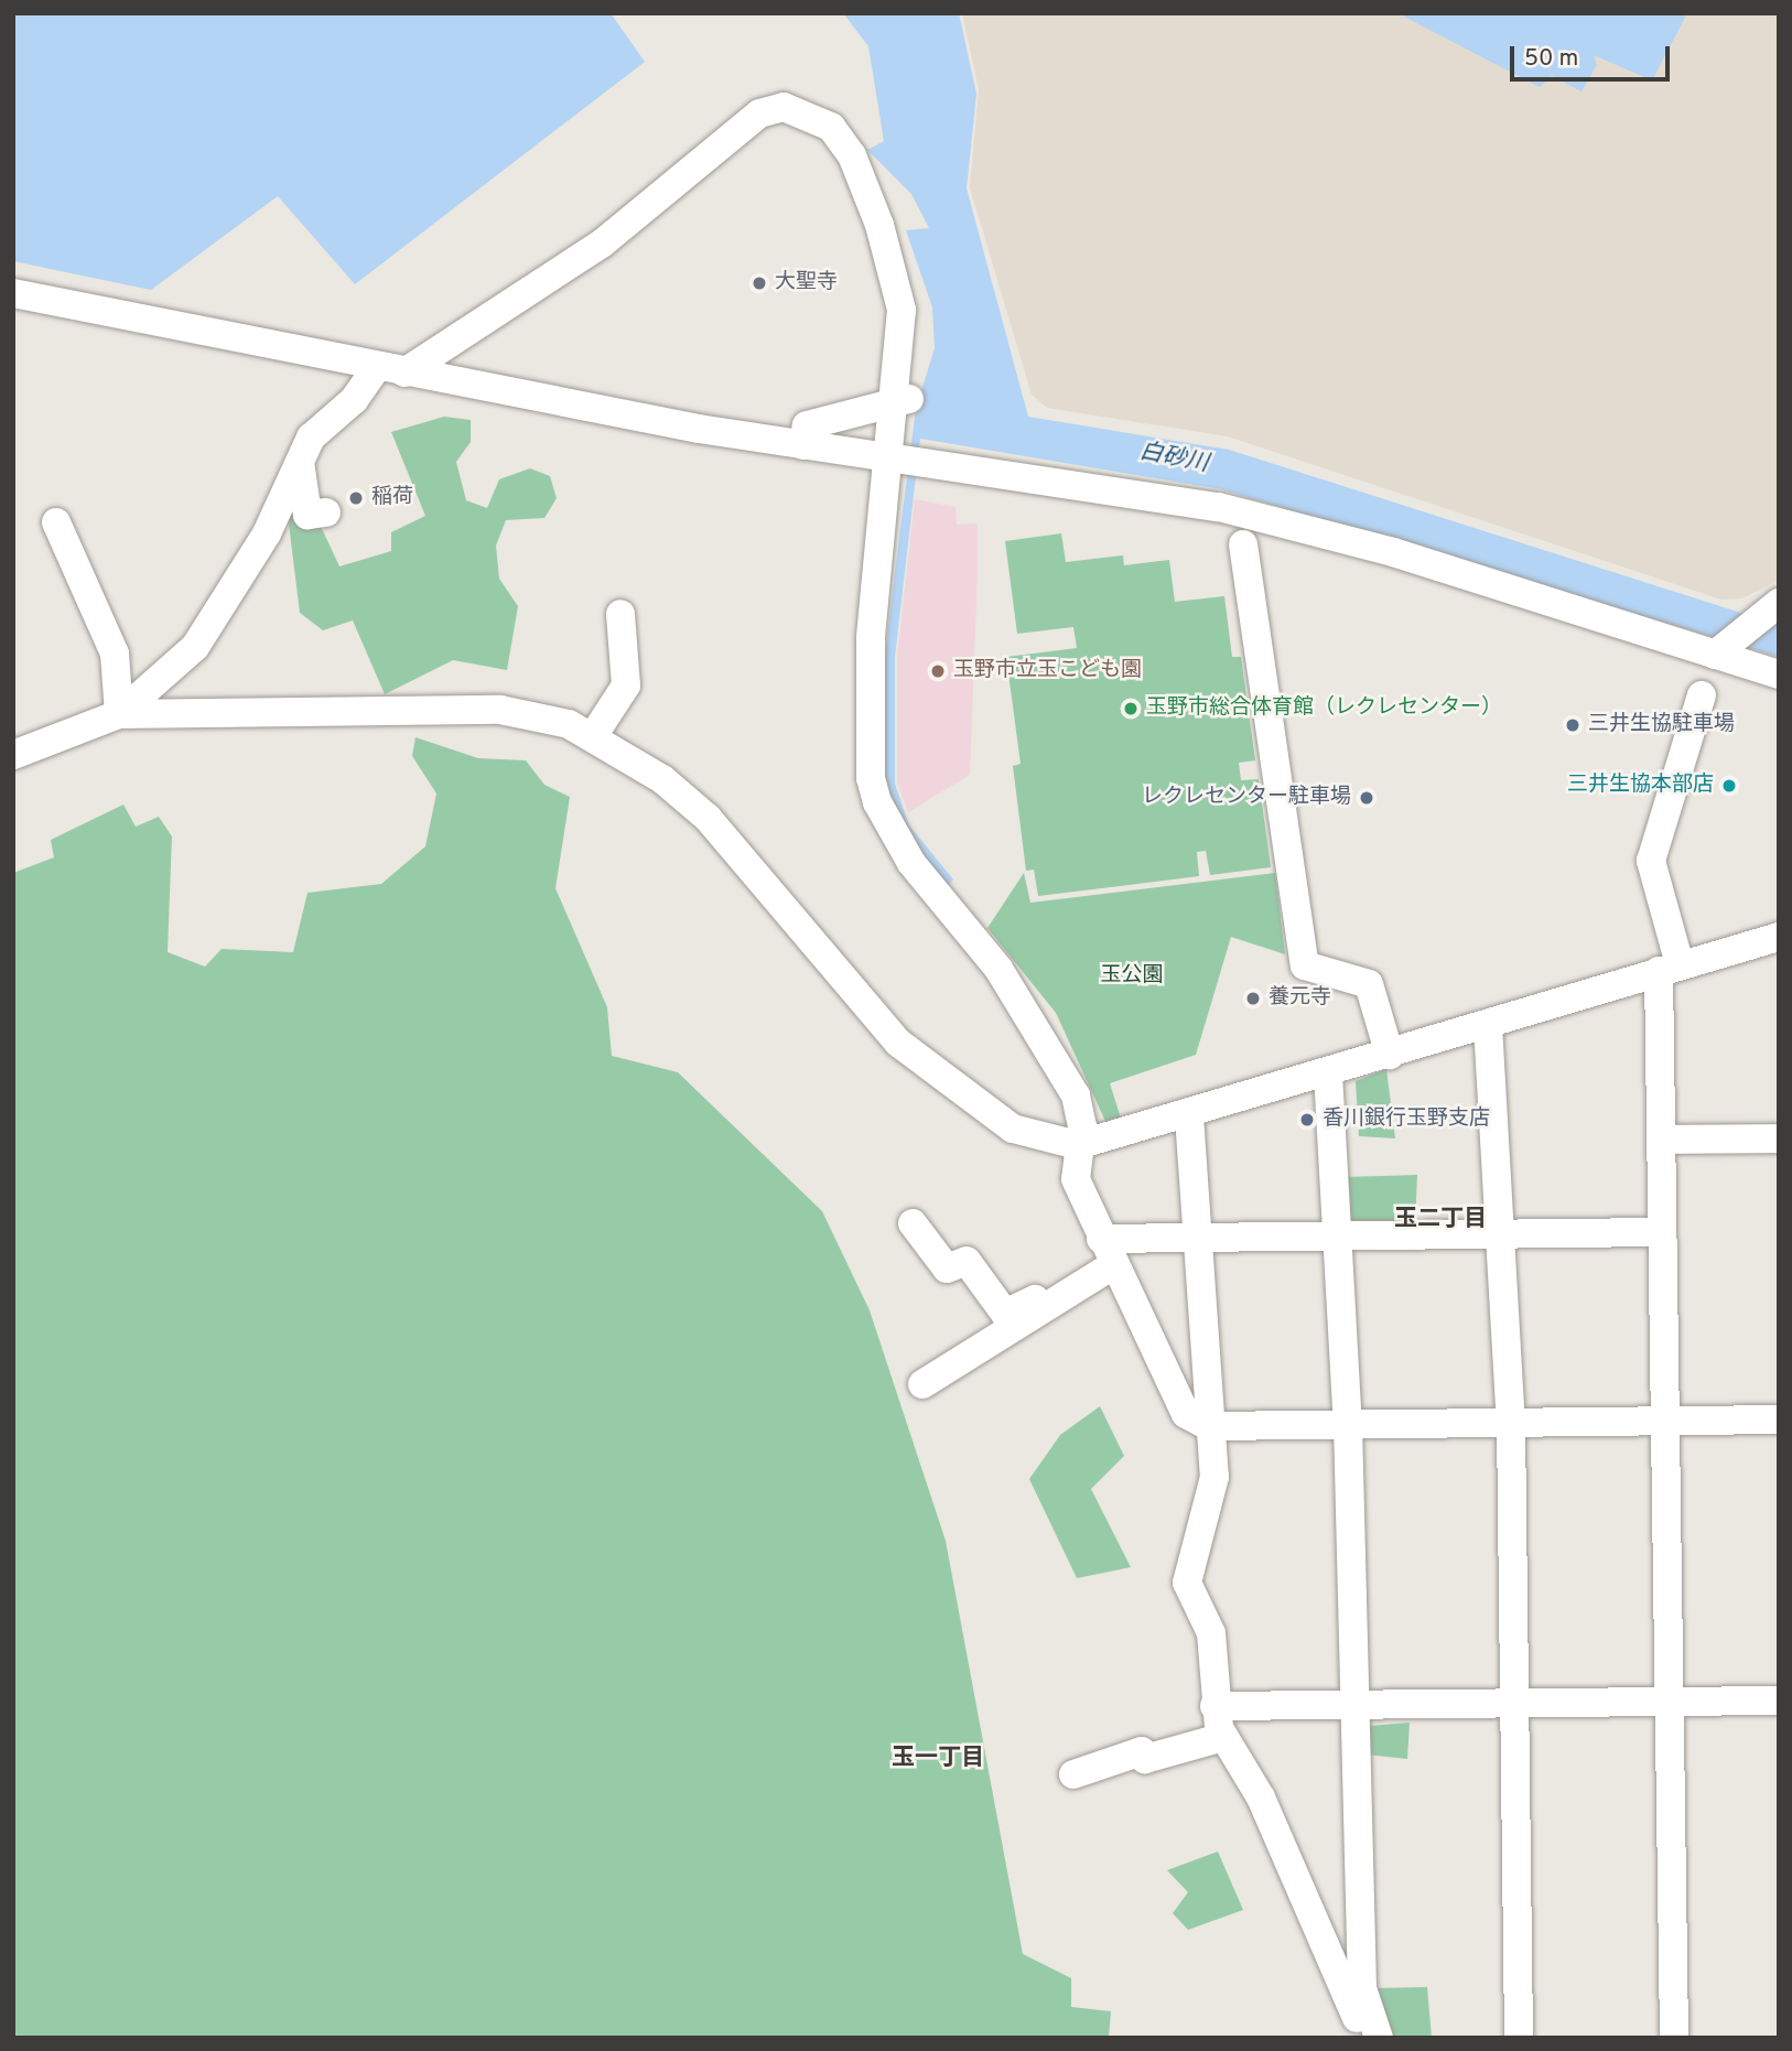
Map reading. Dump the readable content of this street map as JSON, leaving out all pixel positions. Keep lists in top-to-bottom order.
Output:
{
  "districts": ["玉二丁目", "玉一丁目"],
  "water": ["白砂川"],
  "parks": ["玉公園"],
  "places": [
    "大聖寺",
    "稲荷",
    "玉野市立玉こども園",
    "玉野市総合体育館（レクレセンター）",
    "三井生協駐車場",
    "三井生協本部店",
    "レクレセンター駐車場",
    "養元寺",
    "香川銀行玉野支店"
  ],
  "scale_bar": "50 m"
}
